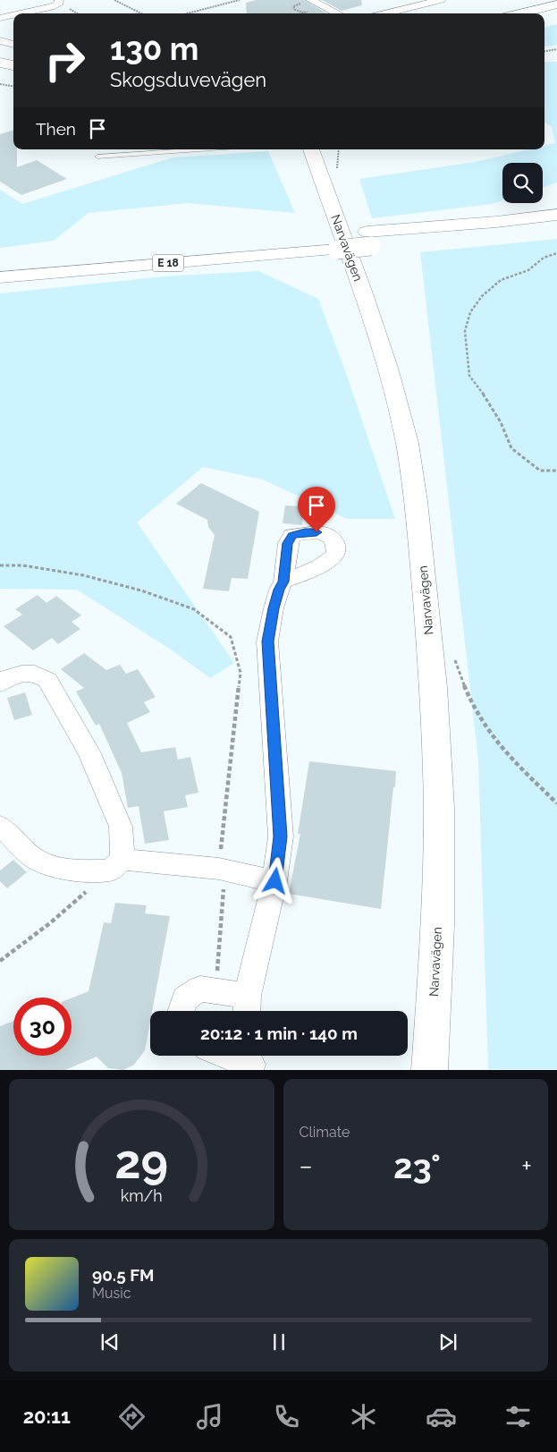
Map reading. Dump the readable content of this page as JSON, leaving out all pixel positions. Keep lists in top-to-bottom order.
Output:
{
  "streets": {
    "main road": ["Narvavägen", "E 18"]
  },
  "page": {
    "turn": ["130 m", "Skogsduvevägen"],
    "then": "Then",
    "limit": "30",
    "trip": "20:12 · 1 min · 140 m",
    "tile": "Climate",
    "heat": ["−", "23°", "+"],
    "song": ["90.5 FM", "Music"],
    "tabs": "20:11",
    "gauge": ["29", "km/h"]
  }
}
